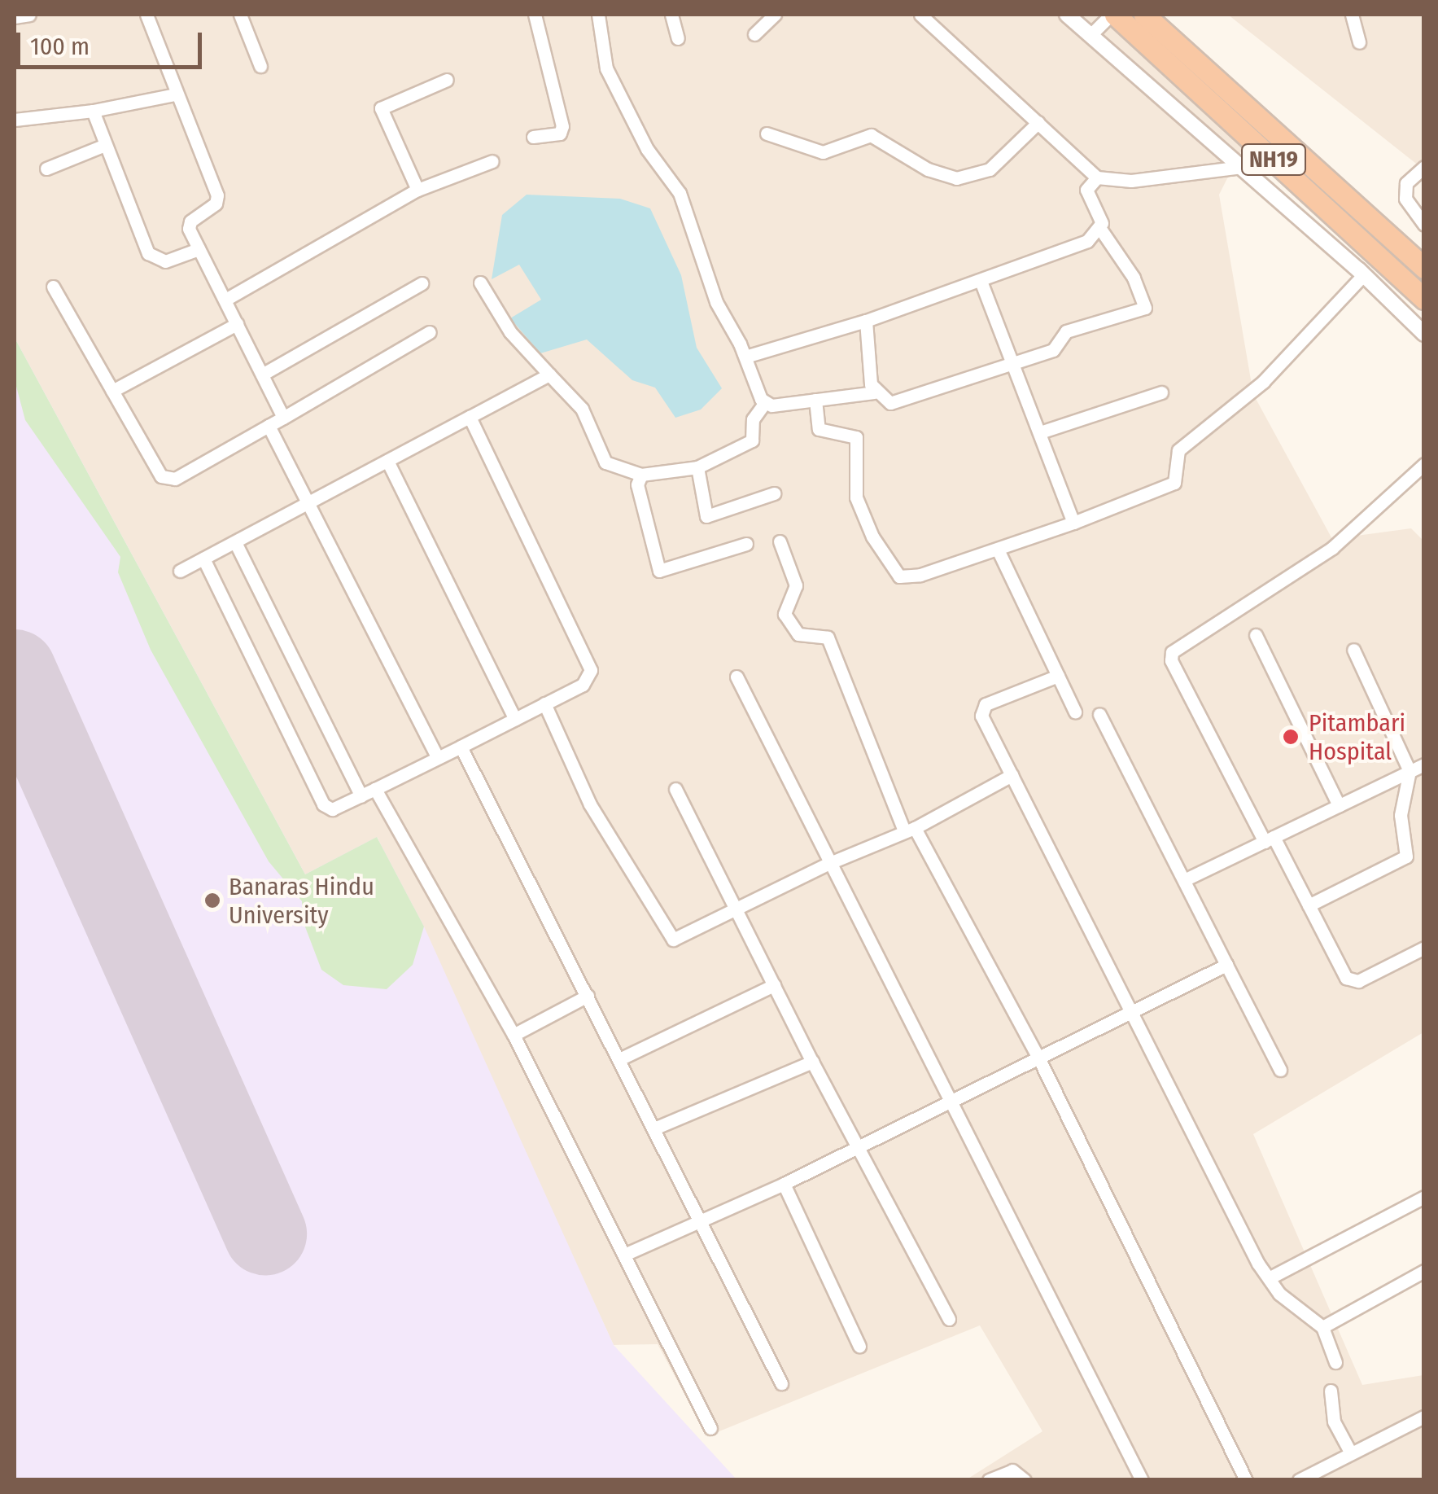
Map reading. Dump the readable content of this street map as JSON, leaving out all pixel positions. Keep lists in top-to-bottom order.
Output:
{
  "streets": {
    "highway": ["NH19"]
  },
  "places": ["Pitambari Hospital", "Banaras Hindu University"],
  "scale_bar": "100 m"
}
